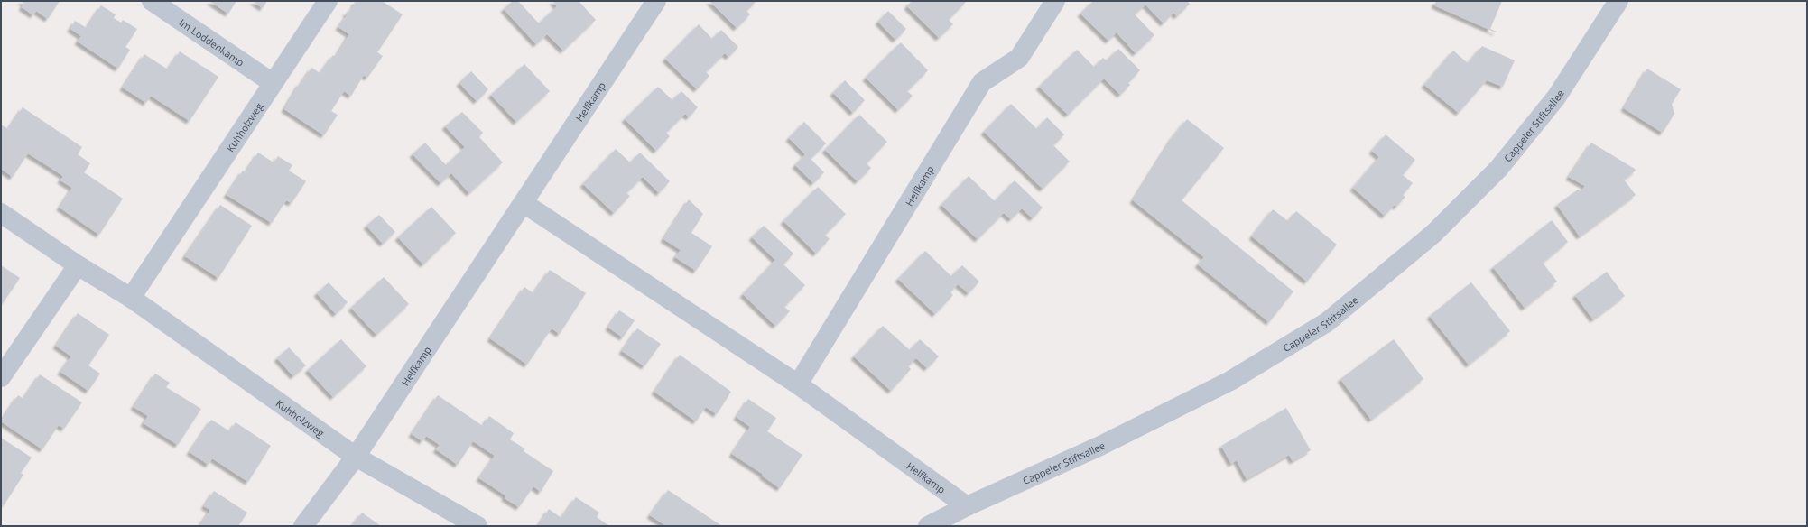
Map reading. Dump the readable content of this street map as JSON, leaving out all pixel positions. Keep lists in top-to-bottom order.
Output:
{
  "streets": {
    "street": [
      "Im Loddenkamp",
      "Helfkamp",
      "Cappeler Stiftsallee",
      "Kuhholzweg"
    ]
  },
  "crossings": [
    ["Im Loddenkamp", "Kuhholzweg"],
    ["Helfkamp", "Cappeler Stiftsallee"],
    ["Helfkamp", "Kuhholzweg"]
  ]
}
